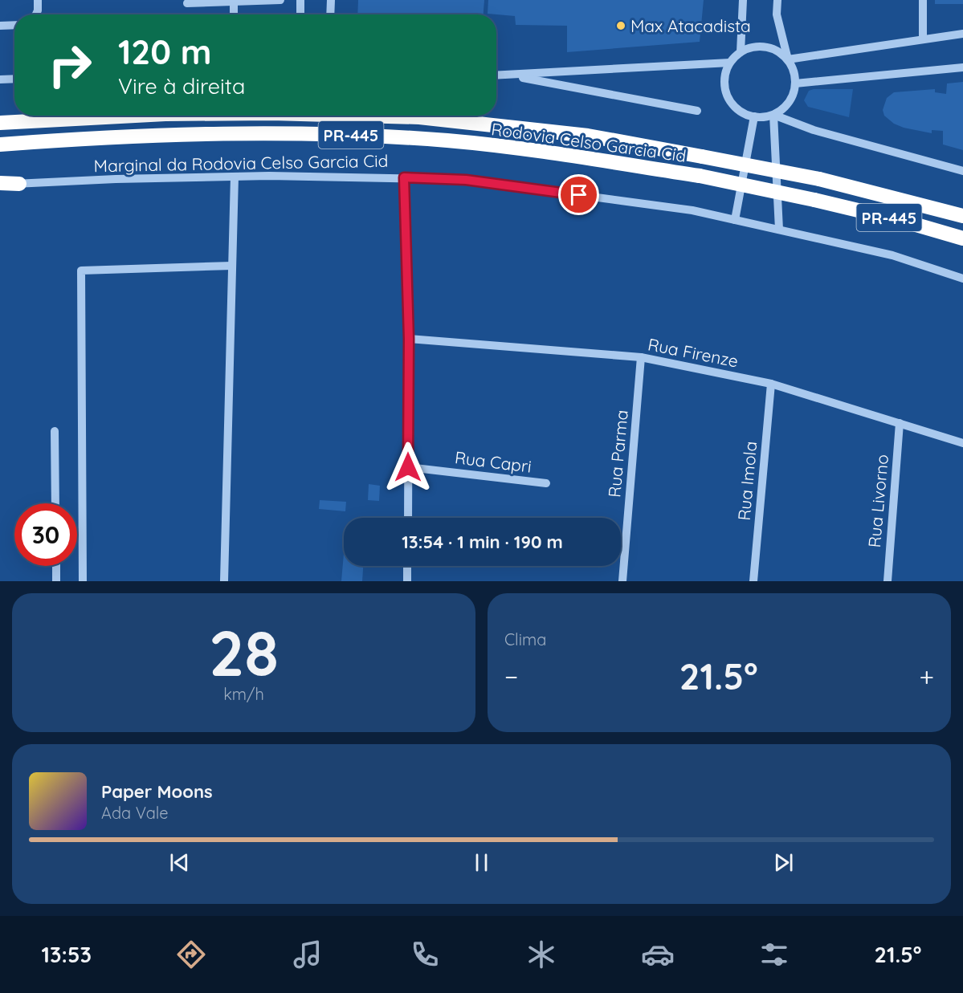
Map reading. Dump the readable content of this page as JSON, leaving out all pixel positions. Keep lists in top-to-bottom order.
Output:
{
  "streets": {
    "highway": ["PR-445", "Rodovia Celso Garcia Cid"],
    "street": [
      "Marginal da Rodovia Celso Garcia Cid",
      "Rua Firenze",
      "Rua Parma",
      "Rua Capri",
      "Rua Imola",
      "Rua Livorno"
    ]
  },
  "crossings": [
    ["Rua Firenze", "Rua Parma"],
    ["Rua Firenze", "Rua Imola"],
    ["Rua Firenze", "Rua Livorno"]
  ],
  "places": ["Max Atacadista"],
  "page": {
    "turn": ["120 m", "Vire à direita"],
    "limit": "30",
    "trip": "13:54 · 1 min · 190 m",
    "tile": [
      ["28", "km/h"],
      "Clima"
    ],
    "heat": ["−", "21.5°", "+"],
    "song": ["Paper Moons", "Ada Vale"],
    "tabs": ["13:53", "21.5°"]
  }
}
